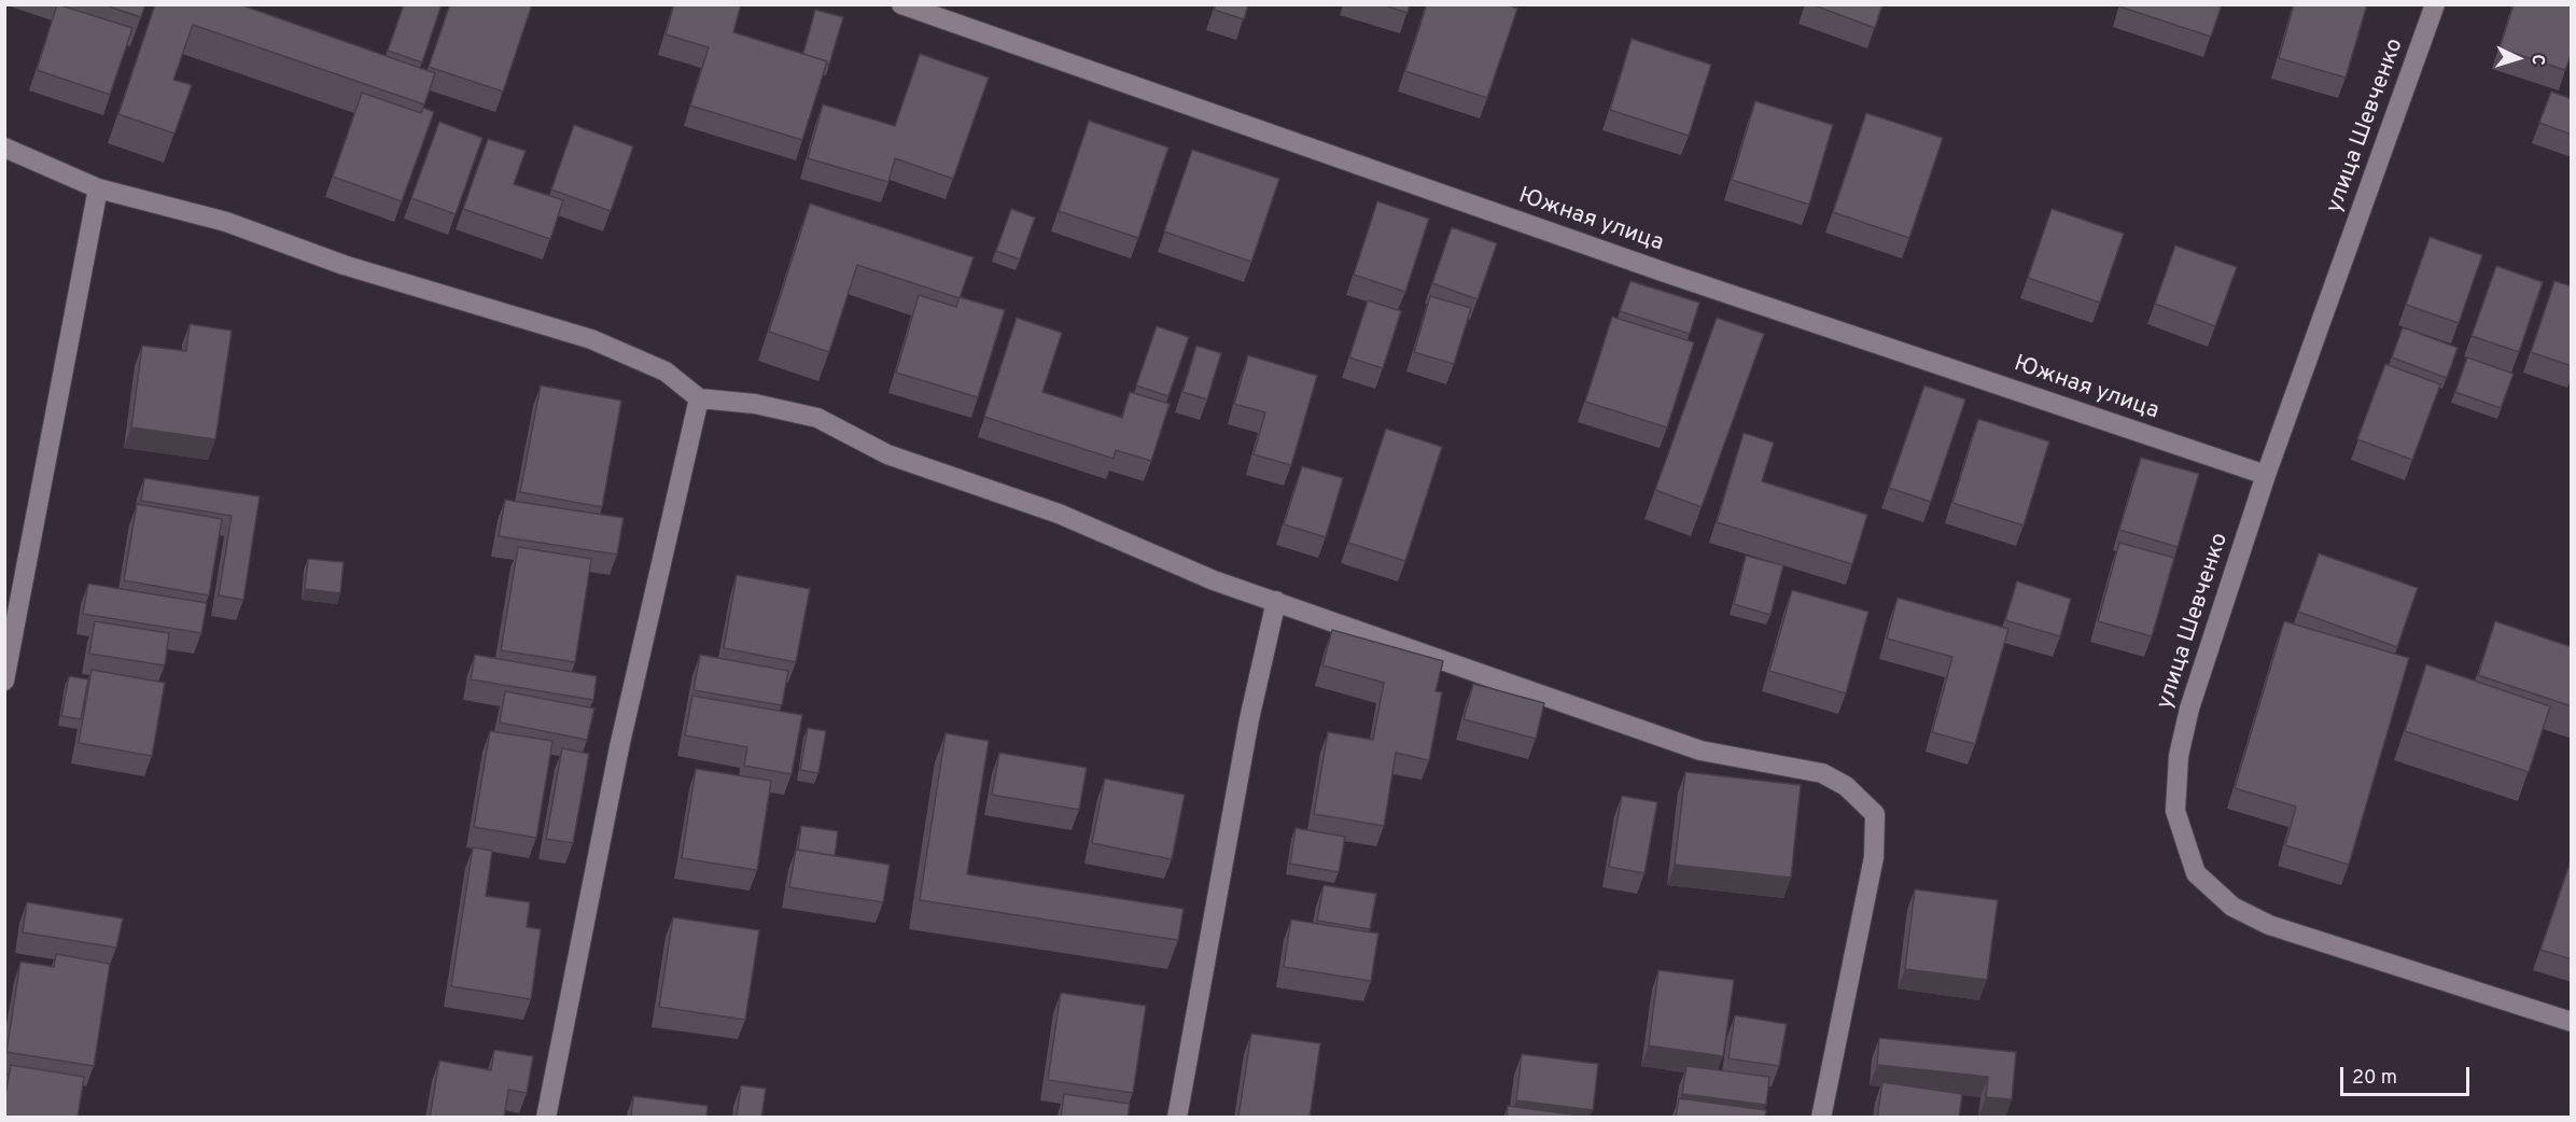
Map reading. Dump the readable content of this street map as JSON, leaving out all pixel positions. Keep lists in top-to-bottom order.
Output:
{
  "streets": {
    "street": ["улица Шевченко", "Южная улица"]
  },
  "crossings": [
    ["улица Шевченко", "Южная улица"]
  ],
  "scale_bar": "20 m",
  "north": "right"
}
